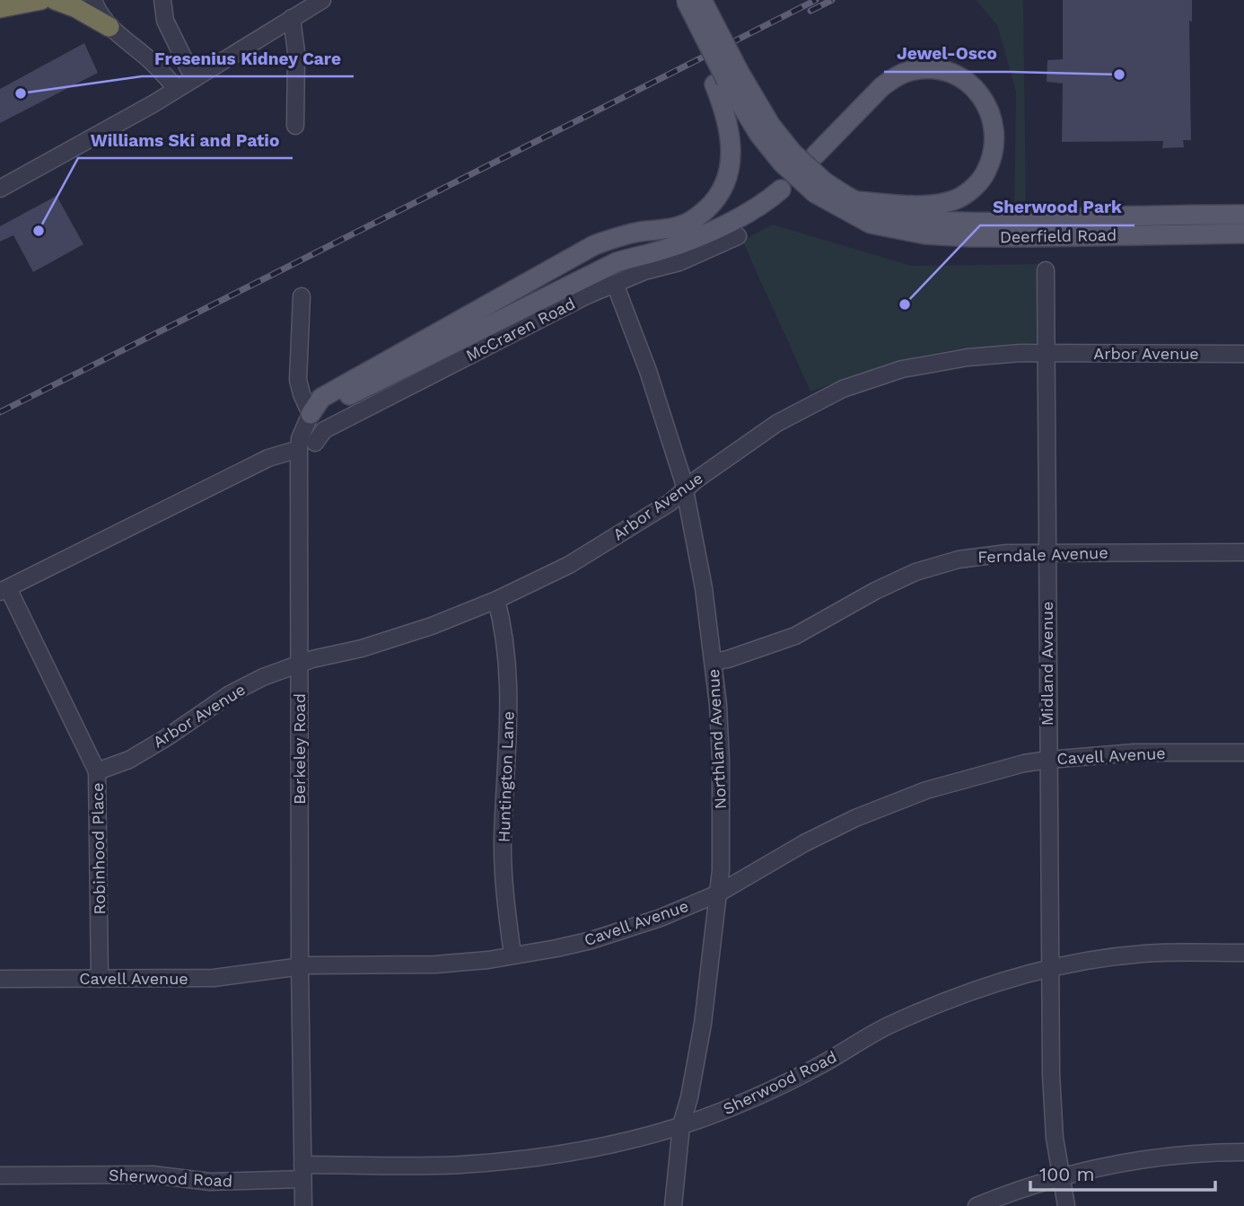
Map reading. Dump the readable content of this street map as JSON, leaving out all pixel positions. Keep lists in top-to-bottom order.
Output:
{
  "streets": {
    "main road": ["Deerfield Road"],
    "street": [
      "McCraren Road",
      "Arbor Avenue",
      "Ferndale Avenue",
      "Midland Avenue",
      "Northland Avenue",
      "Berkeley Road",
      "Cavell Avenue",
      "Huntington Lane",
      "Robinhood Place",
      "Sherwood Road"
    ]
  },
  "crossings": [
    ["McCraren Road", "Northland Avenue"],
    ["Arbor Avenue", "Midland Avenue"],
    ["Arbor Avenue", "Northland Avenue"],
    ["Arbor Avenue", "Berkeley Road"],
    ["Arbor Avenue", "Huntington Lane"],
    ["Arbor Avenue", "Robinhood Place"],
    ["Ferndale Avenue", "Midland Avenue"],
    ["Ferndale Avenue", "Northland Avenue"],
    ["Midland Avenue", "Cavell Avenue"],
    ["Midland Avenue", "Sherwood Road"],
    ["Northland Avenue", "Cavell Avenue"],
    ["Northland Avenue", "Sherwood Road"],
    ["Berkeley Road", "Cavell Avenue"],
    ["Berkeley Road", "Sherwood Road"],
    ["Cavell Avenue", "Huntington Lane"],
    ["Cavell Avenue", "Robinhood Place"]
  ],
  "places": [
    "Jewel-Osco",
    "Fresenius Kidney Care",
    "Williams Ski and Patio",
    "Sherwood Park"
  ],
  "scale_bar": "100 m"
}
